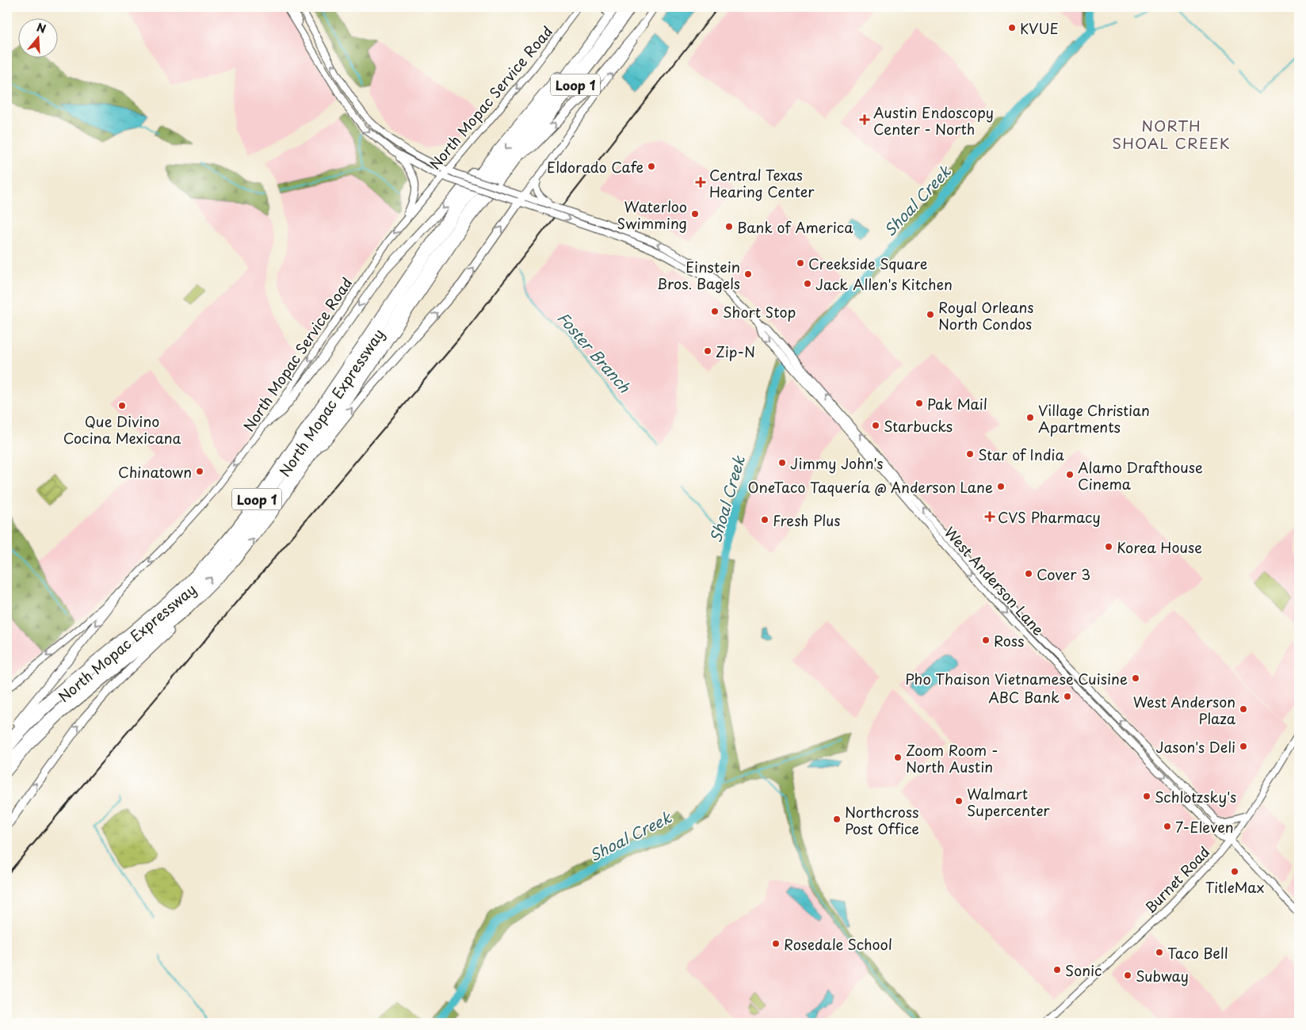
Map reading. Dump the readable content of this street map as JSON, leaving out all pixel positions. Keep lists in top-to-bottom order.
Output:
{
  "streets": {
    "highway": ["Loop 1", "North Mopac Expressway"],
    "main road": ["North Mopac Service Road", "West Anderson Lane", "Burnet Road"]
  },
  "crossings": [
    ["North Mopac Service Road", "West Anderson Lane"],
    ["West Anderson Lane", "Burnet Road"]
  ],
  "one_way": ["North Mopac Service Road"],
  "districts": ["NORTH SHOAL CREEK"],
  "water": ["Shoal Creek", "Foster Branch"],
  "places": {
    "other": [
      "KVUE",
      "Eldorado Cafe",
      "Waterloo Swimming",
      "Bank of America",
      "Creekside Square",
      "Einstein Bros. Bagels",
      "Jack Allen's Kitchen",
      "Short Stop",
      "Royal Orleans North Condos",
      "Zip-N",
      "Pak Mail",
      "Que Divino Cocina Mexicana",
      "Village Christian Apartments",
      "Starbucks",
      "Star of India",
      "Jimmy John's",
      "Chinatown",
      "Alamo Drafthouse Cinema",
      "OneTaco Taquería @ Anderson Lane",
      "Fresh Plus",
      "Korea House",
      "Cover 3",
      "Ross",
      "Pho Thaison Vietnamese Cuisine",
      "ABC Bank",
      "West Anderson Plaza",
      "Jason's Deli",
      "Zoom Room - North Austin",
      "Schlotzsky's",
      "Walmart Supercenter",
      "Northcross Post Office",
      "7-Eleven",
      "TitleMax",
      "Rosedale School",
      "Taco Bell",
      "Sonic",
      "Subway"
    ],
    "health": ["Austin Endoscopy Center - North", "Central Texas Hearing Center", "CVS Pharmacy"]
  },
  "north": "top"
}
